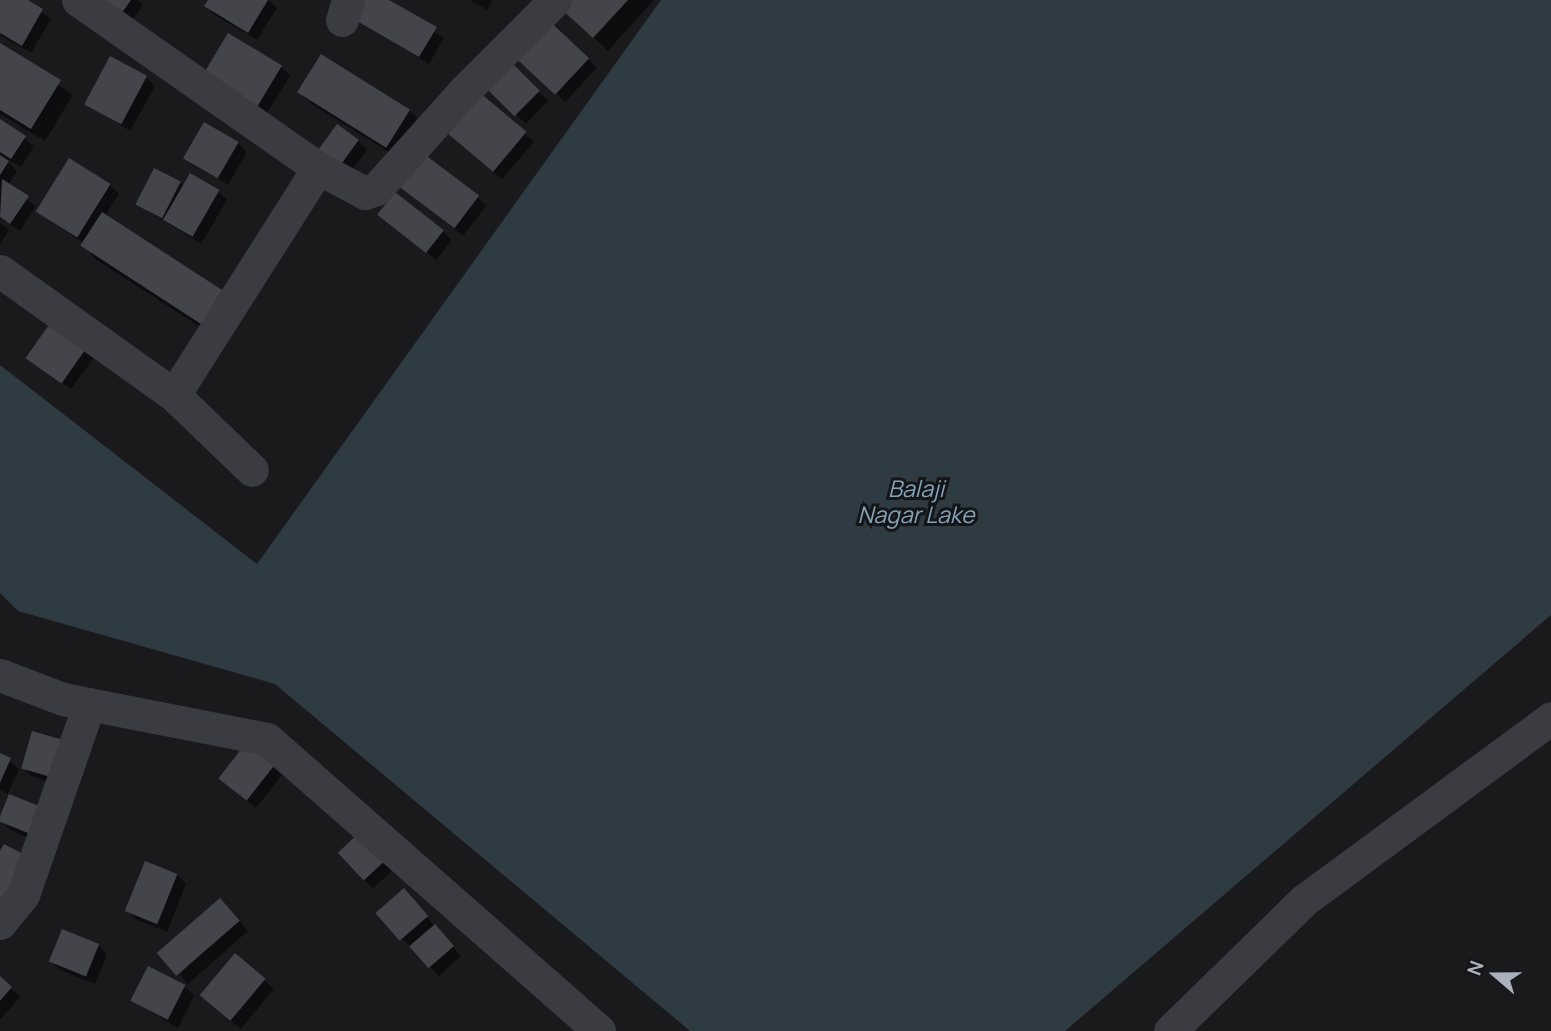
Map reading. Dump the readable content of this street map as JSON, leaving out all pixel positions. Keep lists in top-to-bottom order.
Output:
{
  "water": ["Balaji Nagar Lake"],
  "north": "left"
}
